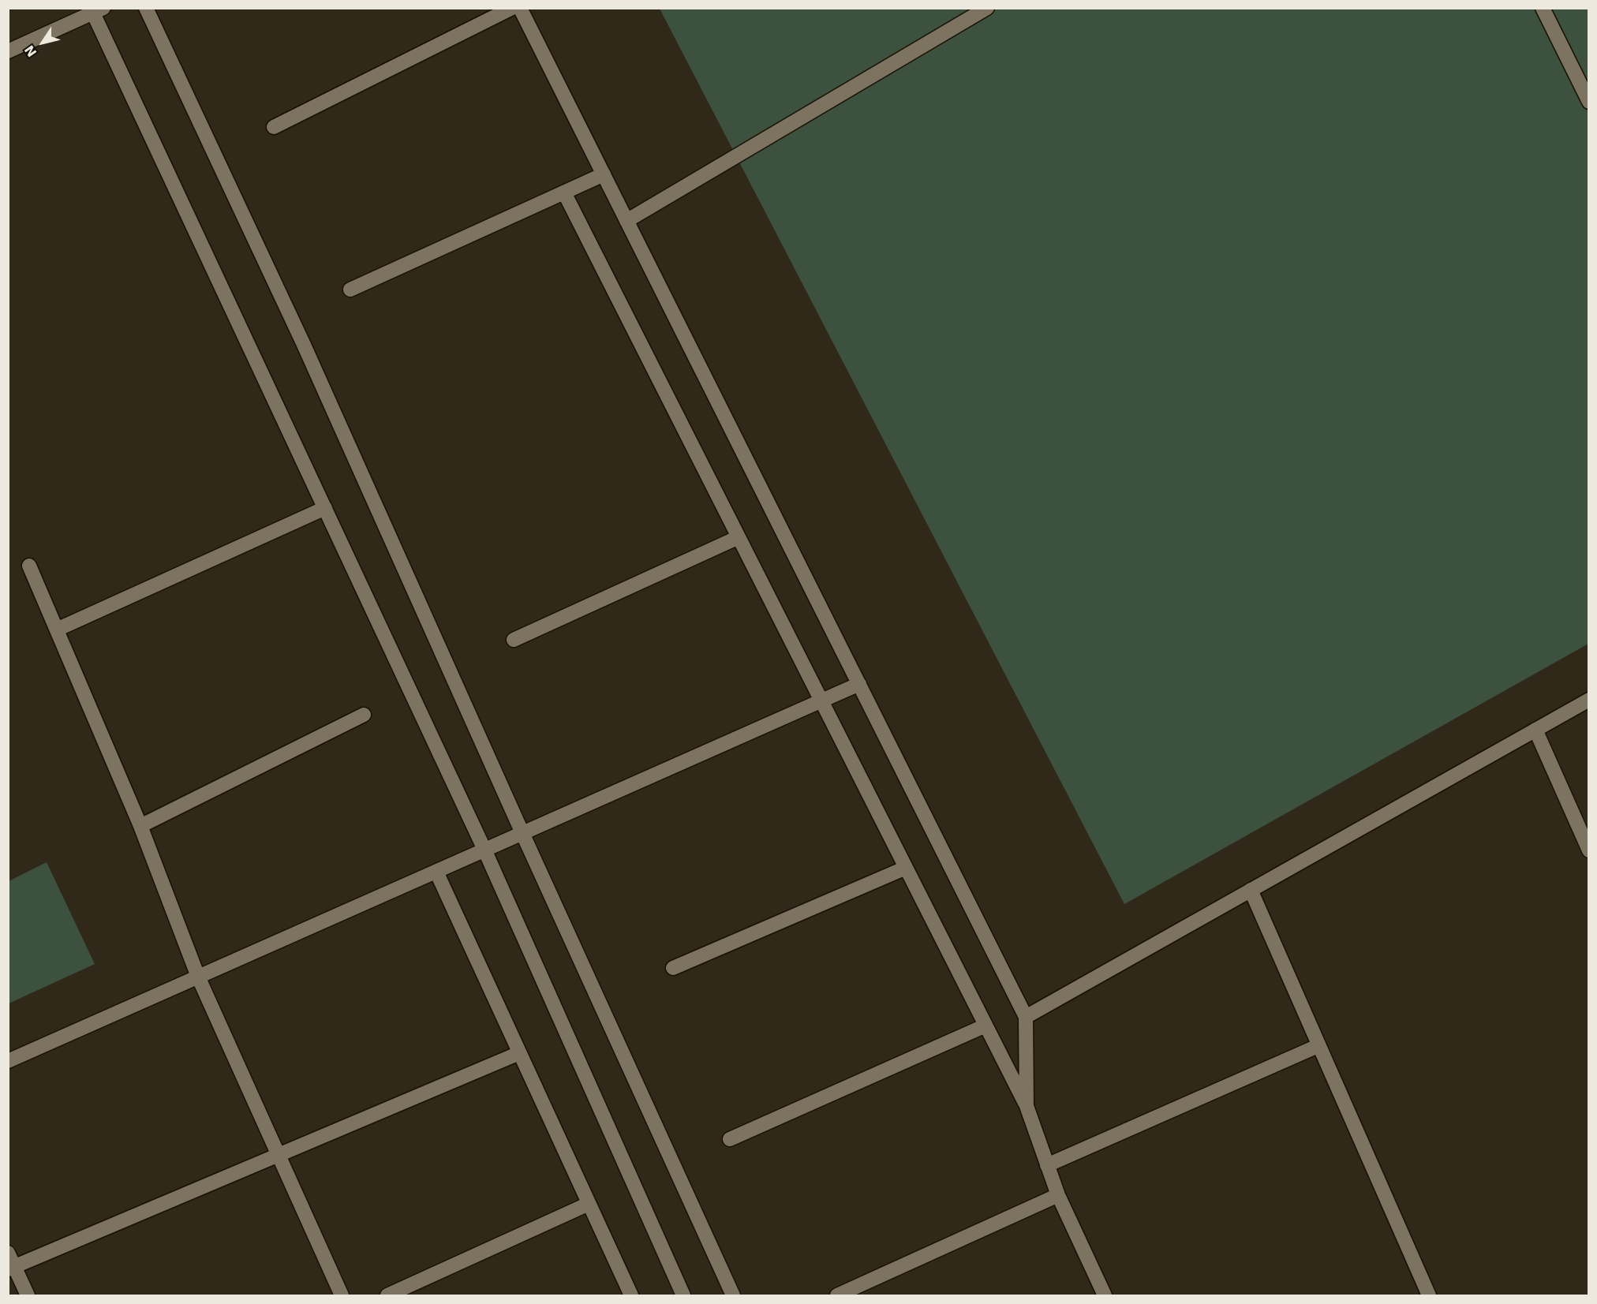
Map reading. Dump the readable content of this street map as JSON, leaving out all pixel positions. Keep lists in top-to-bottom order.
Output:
{
  "north": "bottom left"
}
